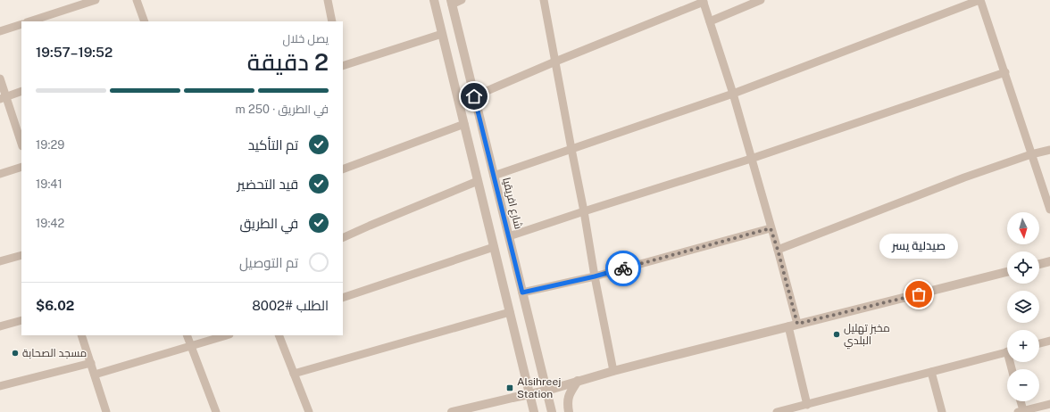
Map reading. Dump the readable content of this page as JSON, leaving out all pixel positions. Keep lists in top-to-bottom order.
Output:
{
  "streets": {
    "street": ["شارع افريقيا"]
  },
  "places": {
    "other": ["صيدلية يسر", "مخبز تهليل البلدي", "مسجد الصحابة"],
    "transit": ["Alsihreej Station"]
  },
  "north": "bottom",
  "page": {
    "heading": ["2 دقيقة", "يصل خلال", "19:52–19:57"],
    "panel": ["الطلب #8002", "$6.02"],
    "bar": "في الطريق · 250 m",
    "list": [
      ["تم التأكيد", "19:29"],
      ["قيد التحضير", "19:41"],
      ["في الطريق", "19:42"],
      "تم التوصيل"
    ],
    "map_buttons": ["+", "−"],
    "bubble": "صيدلية يسر"
  }
}
